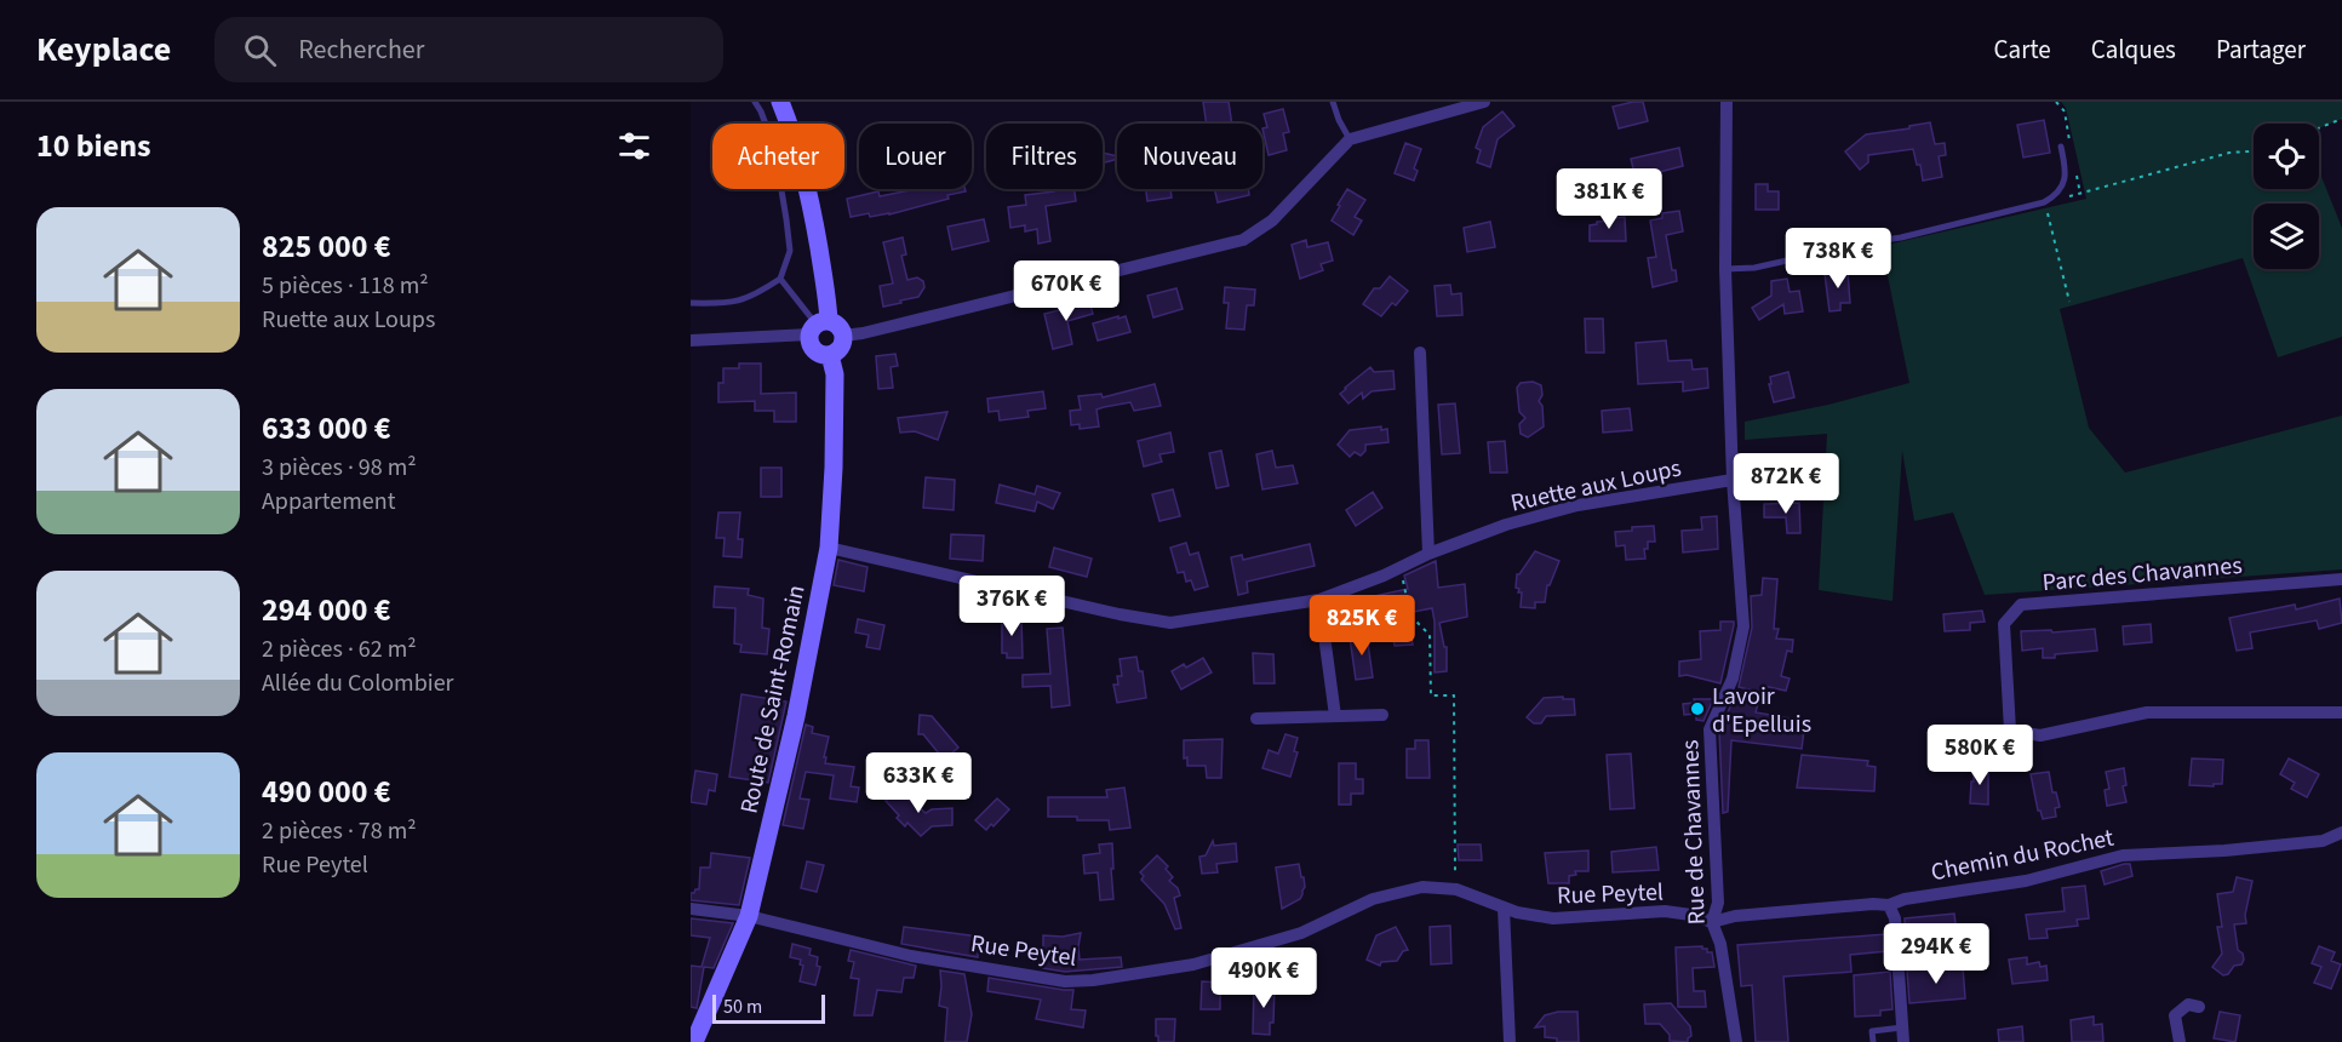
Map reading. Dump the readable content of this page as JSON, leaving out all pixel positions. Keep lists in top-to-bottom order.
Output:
{
  "streets": {
    "main road": ["Route de Saint-Romain"],
    "street": [
      "Ruette aux Loups",
      "Parc des Chavannes",
      "Rue de Chavannes",
      "Chemin du Rochet",
      "Rue Peytel"
    ]
  },
  "crossings": [
    ["Ruette aux Loups", "Route de Saint-Romain"],
    ["Ruette aux Loups", "Rue de Chavannes"],
    ["Route de Saint-Romain", "Rue Peytel"],
    ["Rue de Chavannes", "Chemin du Rochet"],
    ["Rue de Chavannes", "Rue Peytel"],
    ["Chemin du Rochet", "Rue Peytel"]
  ],
  "places": ["Lavoir d'Epelluis"],
  "scale_bar": "50 m",
  "page": {
    "header": "Keyplace",
    "search": "Rechercher",
    "nav": ["Carte", "Calques", "Partager"],
    "heading": "10 biens",
    "chip": [
      "Acheter",
      "Louer",
      "Filtres",
      "Nouveau"
    ],
    "price": [
      "381K €",
      "738K €",
      "670K €",
      "872K €",
      "376K €",
      "825K €",
      "580K €",
      "633K €",
      "294K €",
      "490K €"
    ],
    "list": [
      {
        "name": "825 000 €",
        "note": "5 pièces · 118 m² · Ruette aux Loups"
      },
      {
        "name": "633 000 €",
        "note": "3 pièces · 98 m² · Appartement"
      },
      {
        "name": "294 000 €",
        "note": "2 pièces · 62 m² · Allée du Colombier"
      },
      {
        "name": "490 000 €",
        "note": "2 pièces · 78 m² · Rue Peytel"
      }
    ],
    "scale": "50 m"
  }
}
